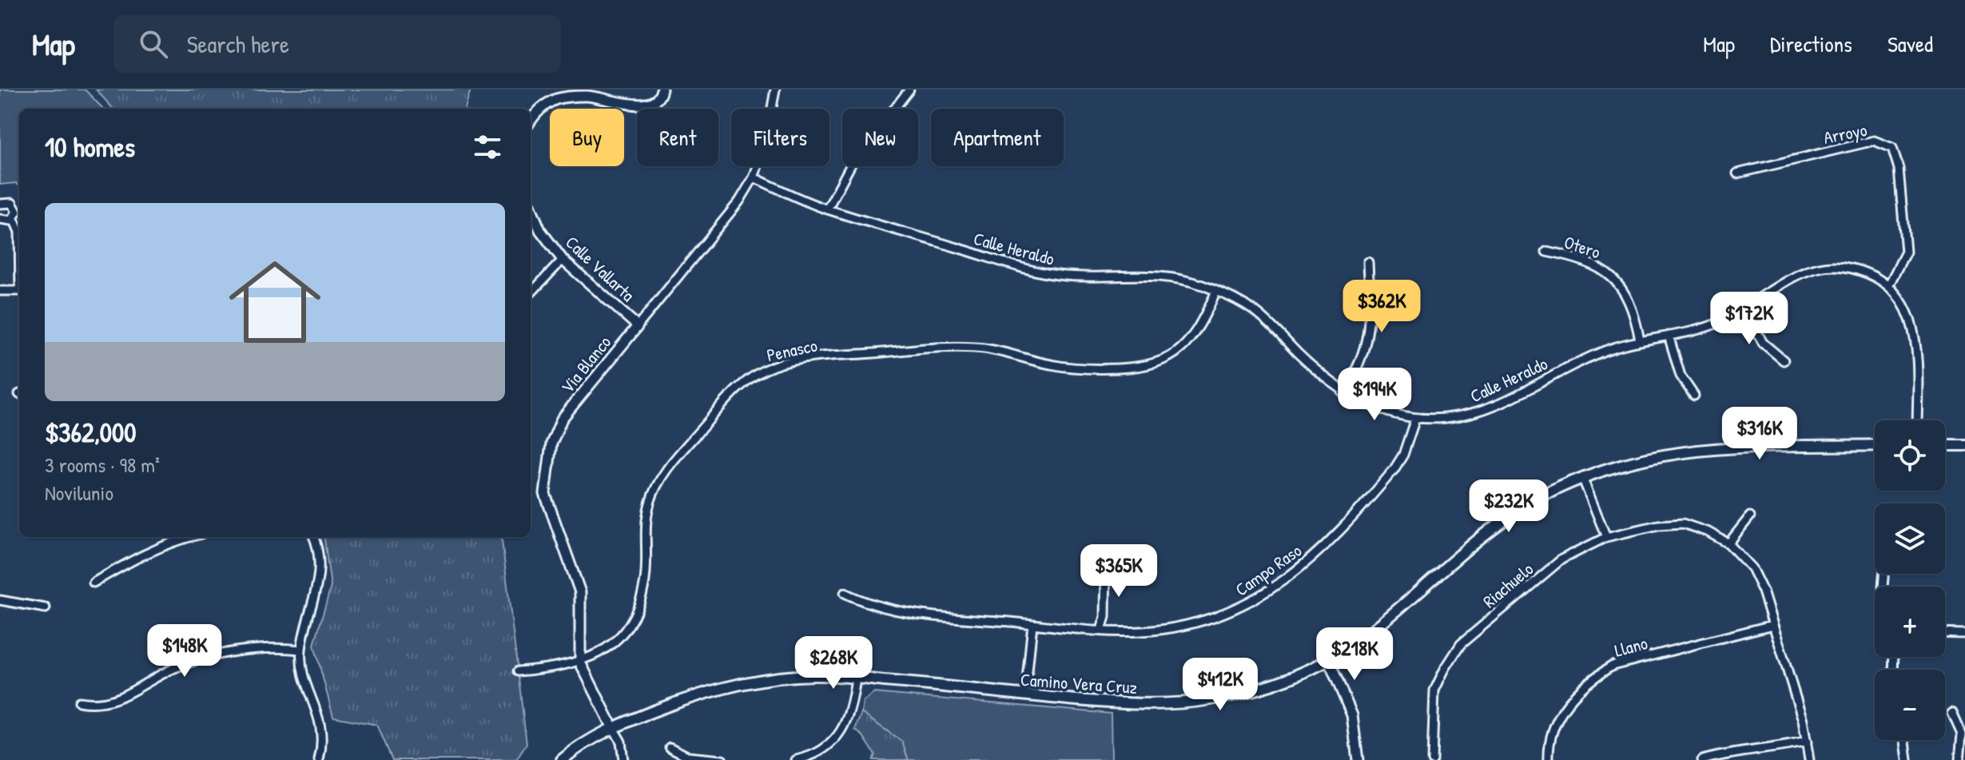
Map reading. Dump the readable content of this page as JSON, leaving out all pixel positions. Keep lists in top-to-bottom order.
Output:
{
  "streets": {
    "main road": ["Camino Vera Cruz"],
    "street": [
      "Arroyo",
      "Otero",
      "Calle Heraldo",
      "Calle Vallarta",
      "Penasco",
      "Via Blanco",
      "Campo Raso",
      "Riachuelo",
      "Llano"
    ]
  },
  "crossings": [
    ["Arroyo", "Calle Heraldo"],
    ["Otero", "Calle Heraldo"],
    ["Calle Heraldo", "Penasco"],
    ["Calle Heraldo", "Via Blanco"],
    ["Calle Heraldo", "Campo Raso"],
    ["Calle Vallarta", "Via Blanco"],
    ["Penasco", "Via Blanco"],
    ["Via Blanco", "Camino Vera Cruz"],
    ["Riachuelo", "Llano"]
  ],
  "page": {
    "header": "Map",
    "search": "Search here",
    "nav": ["Map", "Directions", "Saved"],
    "chip": [
      "Buy",
      "Rent",
      "Filters",
      "New",
      "Apartment"
    ],
    "heading": "10 homes",
    "list": [
      {
        "name": "$362,000",
        "note": "3 rooms · 98 m² · Novilunio"
      }
    ],
    "price": [
      "$362K",
      "$172K",
      "$194K",
      "$316K",
      "$232K",
      "$365K",
      "$148K",
      "$218K",
      "$268K",
      "$412K"
    ],
    "map_buttons": ["+", "−"]
  }
}
